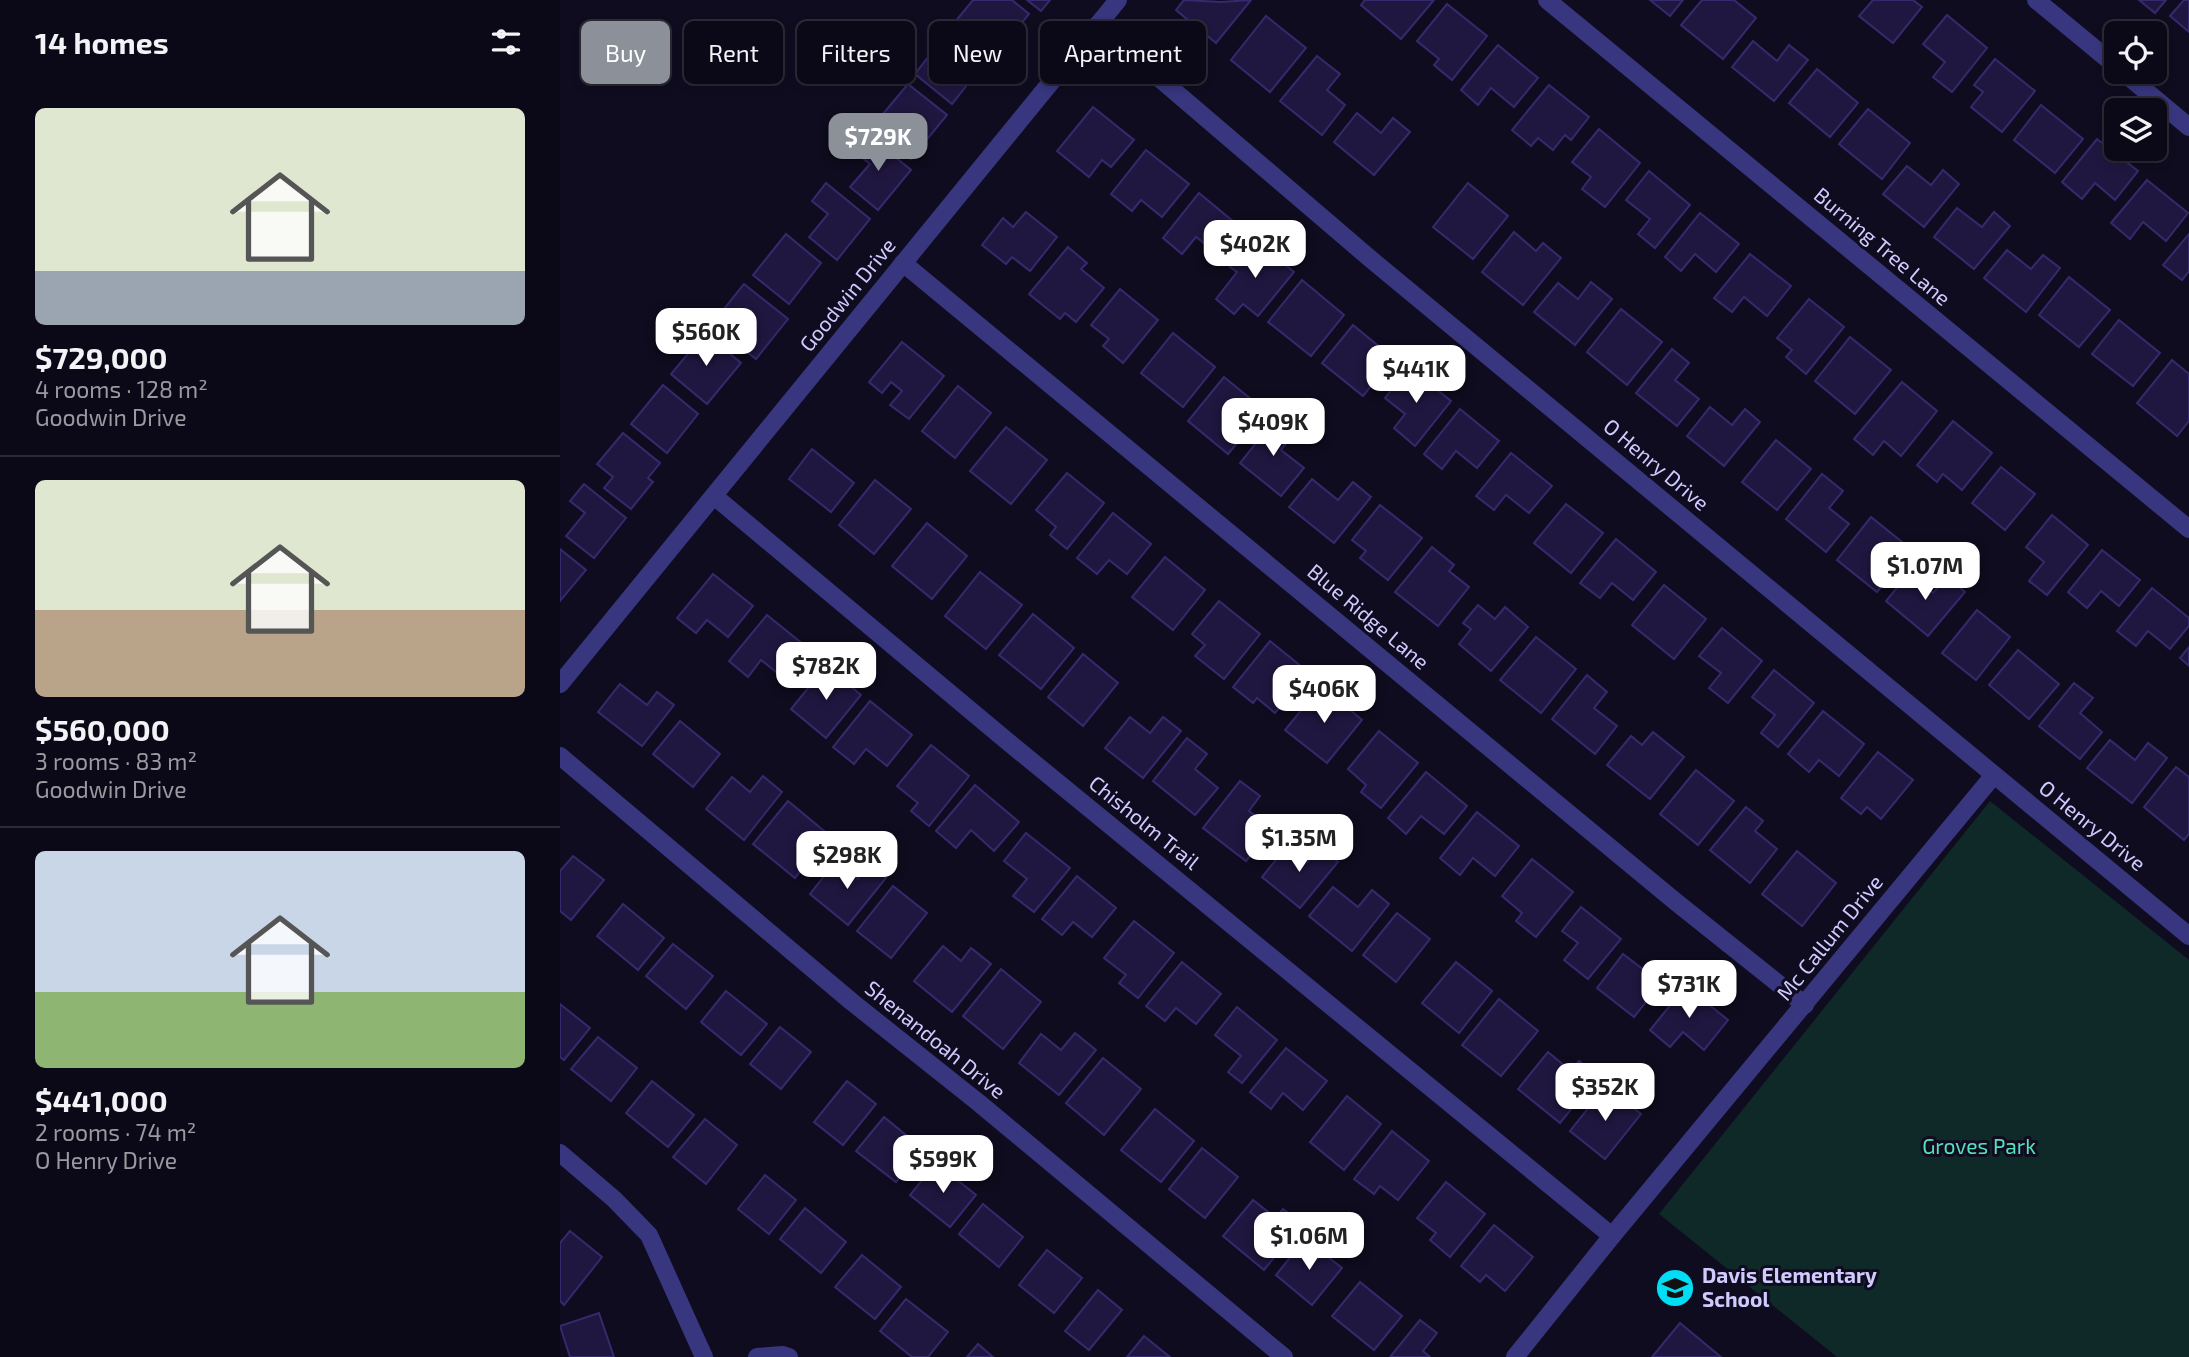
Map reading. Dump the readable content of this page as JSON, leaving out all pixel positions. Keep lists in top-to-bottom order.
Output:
{
  "streets": {
    "street": [
      "Burning Tree Lane",
      "Goodwin Drive",
      "O Henry Drive",
      "Blue Ridge Lane",
      "Chisholm Trail",
      "Mc Callum Drive",
      "Shenandoah Drive"
    ]
  },
  "crossings": [
    ["Goodwin Drive", "Blue Ridge Lane"],
    ["Goodwin Drive", "Chisholm Trail"],
    ["O Henry Drive", "Mc Callum Drive"],
    ["Blue Ridge Lane", "Mc Callum Drive"],
    ["Chisholm Trail", "Mc Callum Drive"]
  ],
  "parks": ["Groves Park"],
  "places": {
    "school or university": ["Davis Elementary School"]
  },
  "page": {
    "heading": "14 homes",
    "chip": [
      "Buy",
      "Rent",
      "Filters",
      "New",
      "Apartment"
    ],
    "list": [
      {
        "name": "$729,000",
        "note": "4 rooms · 128 m² · Goodwin Drive"
      },
      {
        "name": "$560,000",
        "note": "3 rooms · 83 m² · Goodwin Drive"
      },
      {
        "name": "$441,000",
        "note": "2 rooms · 74 m² · O Henry Drive"
      }
    ],
    "price": [
      "$729K",
      "$402K",
      "$560K",
      "$441K",
      "$409K",
      "$1.07M",
      "$782K",
      "$406K",
      "$1.35M",
      "$298K",
      "$731K",
      "$352K",
      "$599K",
      "$1.06M"
    ]
  }
}
